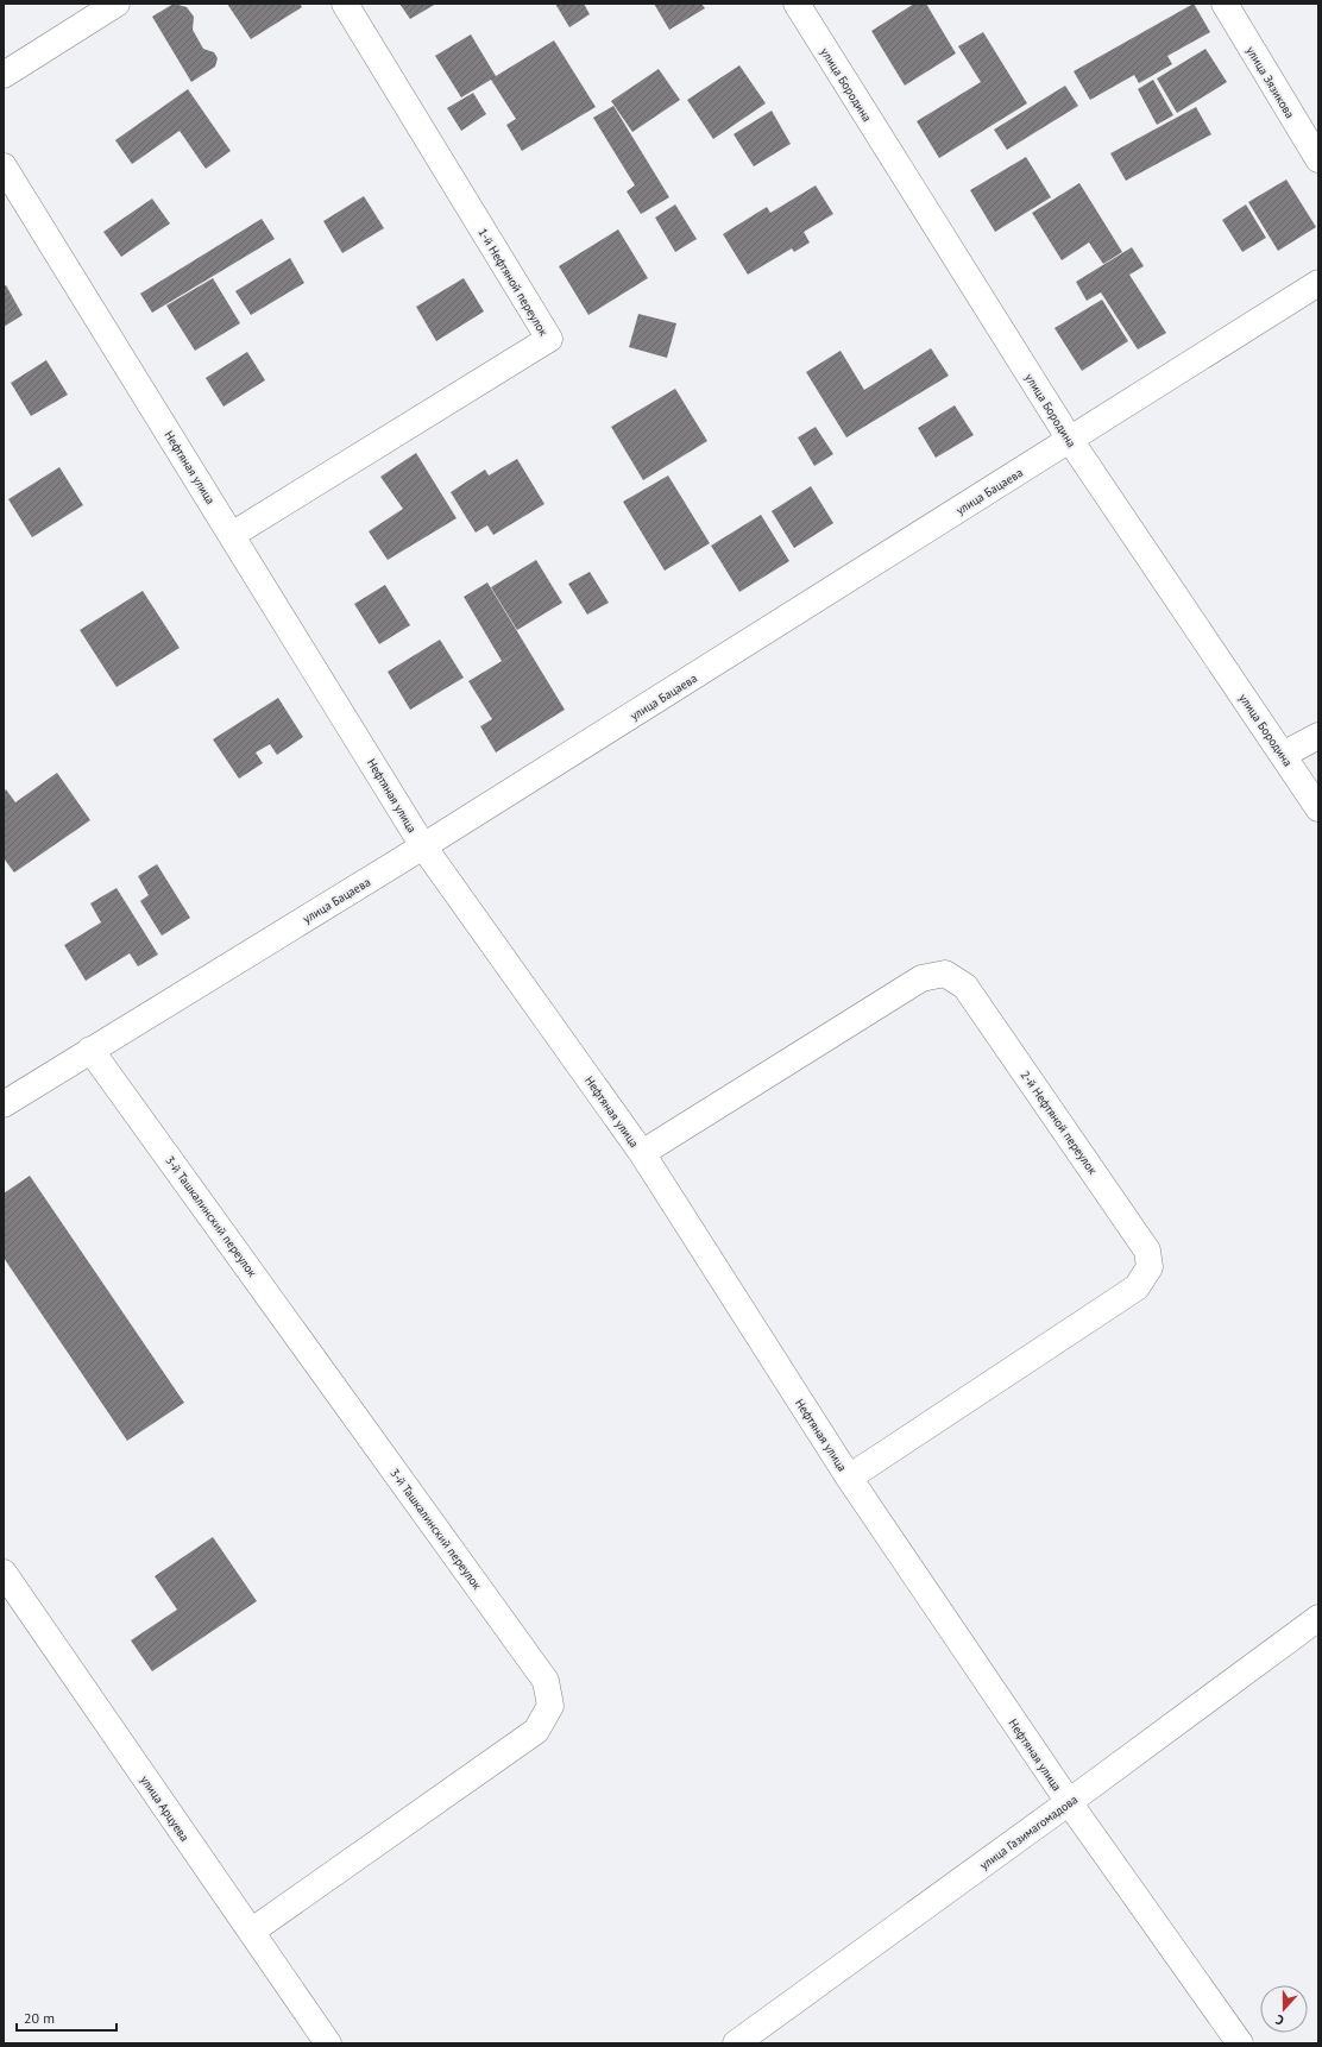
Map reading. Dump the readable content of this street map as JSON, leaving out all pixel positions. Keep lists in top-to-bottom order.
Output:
{
  "streets": {
    "street": [
      "улица Зязикова",
      "улица Бородина",
      "1-й Нефтяной переулок",
      "Нефтяная улица",
      "улица Бацаева",
      "2-й Нефтяной переулок",
      "3-й Ташкалинский переулок",
      "улица Арцуева",
      "улица Газимагомадова"
    ]
  },
  "crossings": [
    ["улица Бородина", "улица Бацаева"],
    ["1-й Нефтяной переулок", "Нефтяная улица"],
    ["Нефтяная улица", "улица Бацаева"],
    ["Нефтяная улица", "2-й Нефтяной переулок"],
    ["Нефтяная улица", "улица Газимагомадова"],
    ["улица Бацаева", "3-й Ташкалинский переулок"],
    ["3-й Ташкалинский переулок", "улица Арцуева"]
  ],
  "scale_bar": "20 m",
  "north": "bottom"
}
